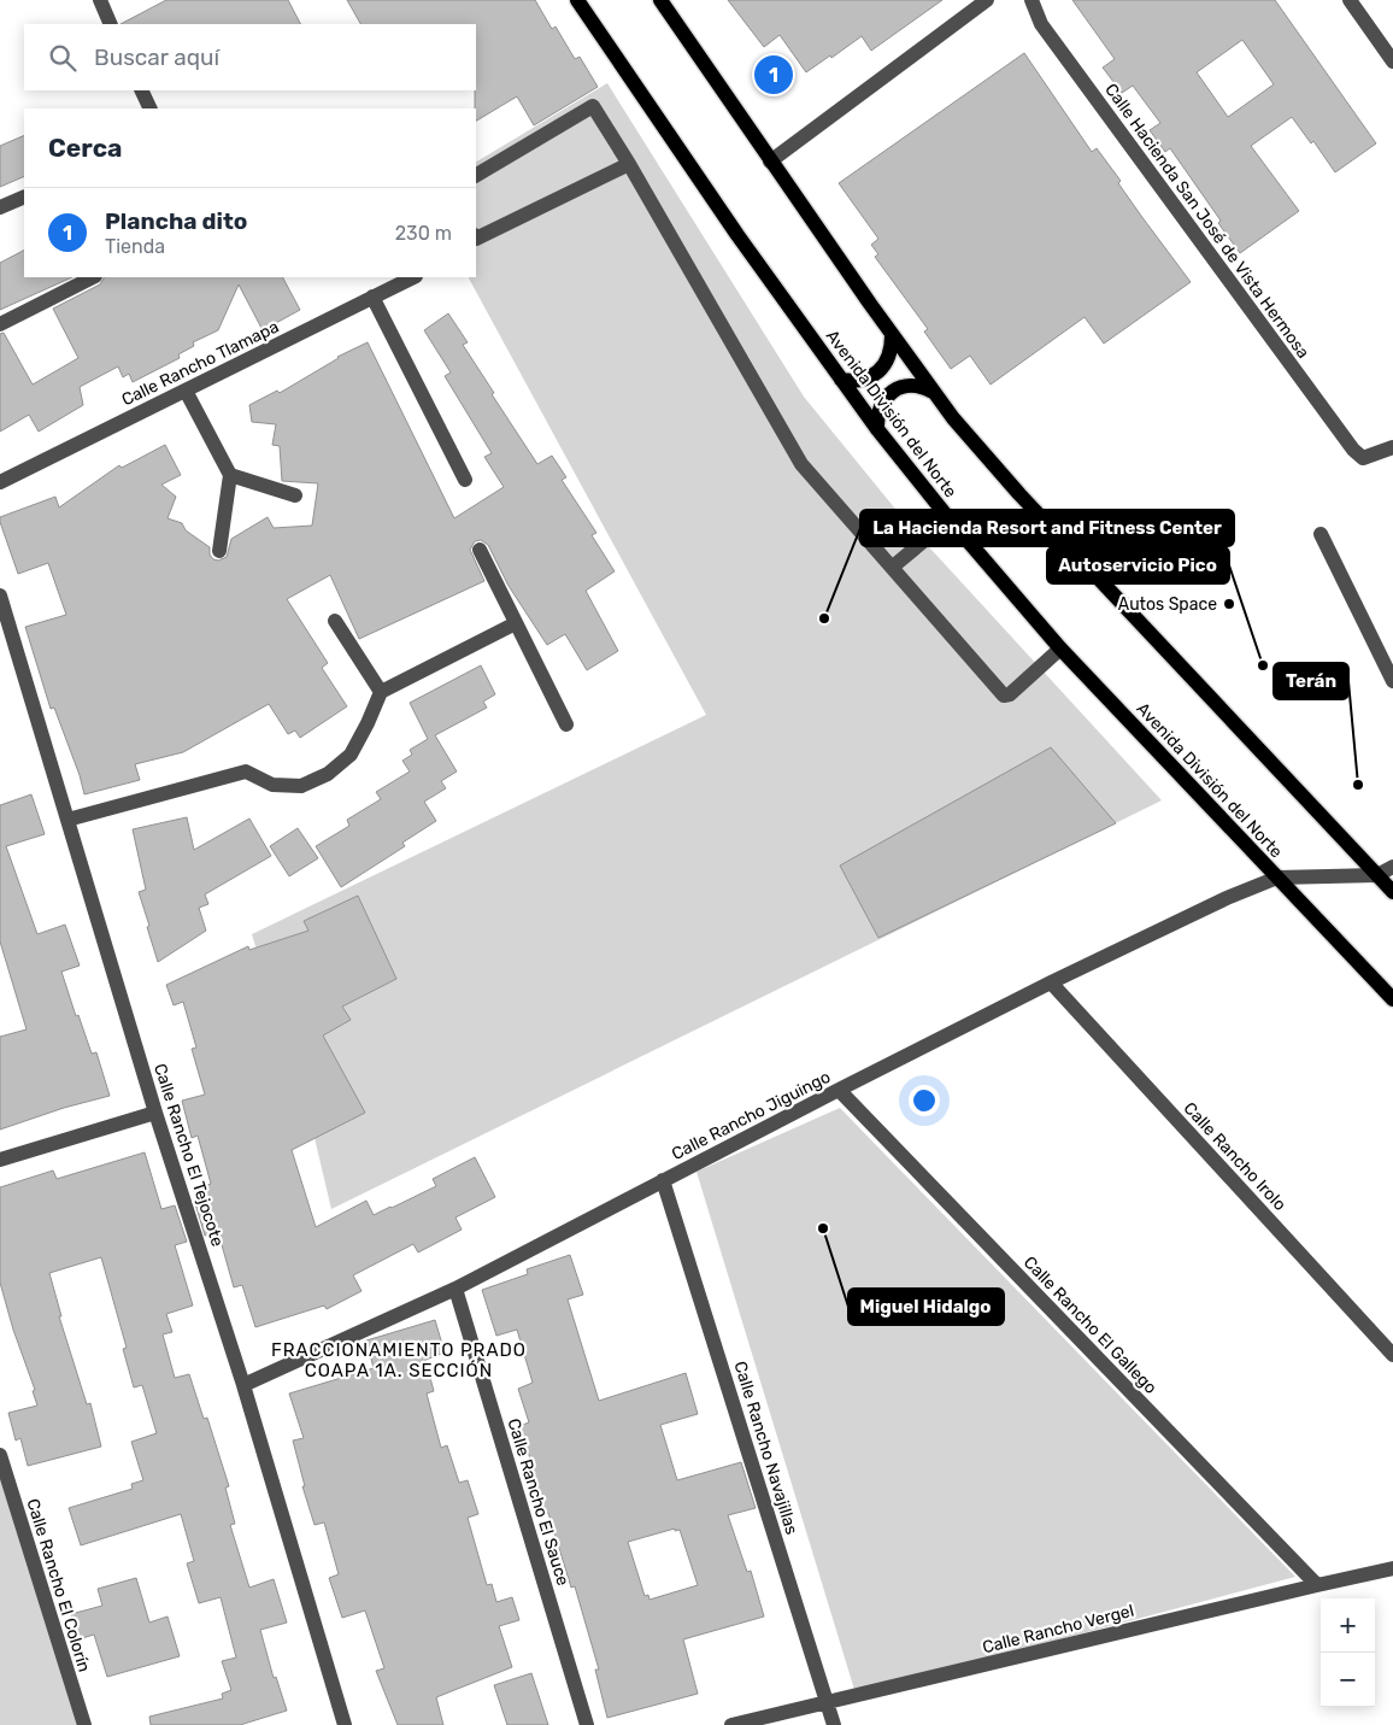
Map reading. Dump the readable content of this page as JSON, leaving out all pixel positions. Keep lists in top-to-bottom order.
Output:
{
  "streets": {
    "main road": ["Avenida División del Norte"],
    "street": [
      "Calle Hacienda San José de Vista Hermosa",
      "Calle Rancho Tlamapa",
      "Calle Rancho Jiguingo",
      "Calle Rancho El Tejocote",
      "Calle Rancho Irolo",
      "Calle Rancho El Gallego",
      "Calle Rancho Navajillas",
      "Calle Rancho El Sauce",
      "Calle Rancho El Colorín",
      "Calle Rancho Vergel"
    ]
  },
  "crossings": [
    ["Avenida División del Norte", "Calle Rancho Jiguingo"],
    ["Calle Rancho Jiguingo", "Calle Rancho El Tejocote"],
    ["Calle Rancho Jiguingo", "Calle Rancho Irolo"],
    ["Calle Rancho Jiguingo", "Calle Rancho El Gallego"],
    ["Calle Rancho Jiguingo", "Calle Rancho Navajillas"],
    ["Calle Rancho Jiguingo", "Calle Rancho El Sauce"],
    ["Calle Rancho El Gallego", "Calle Rancho Vergel"],
    ["Calle Rancho Navajillas", "Calle Rancho Vergel"]
  ],
  "districts": ["FRACCIONAMIENTO PRADO COAPA 1A. SECCIÓN"],
  "places": [
    "Autos Space",
    "La Hacienda Resort and Fitness Center",
    "Autoservicio Pico",
    "Terán",
    "Miguel Hidalgo"
  ],
  "page": {
    "search": "Buscar aquí",
    "pins": "1",
    "heading": "Cerca",
    "list": [
      {
        "mark": "1",
        "name": "Plancha dito",
        "note": "Tienda",
        "value": "230 m"
      }
    ],
    "map_buttons": ["+", "−"]
  }
}
